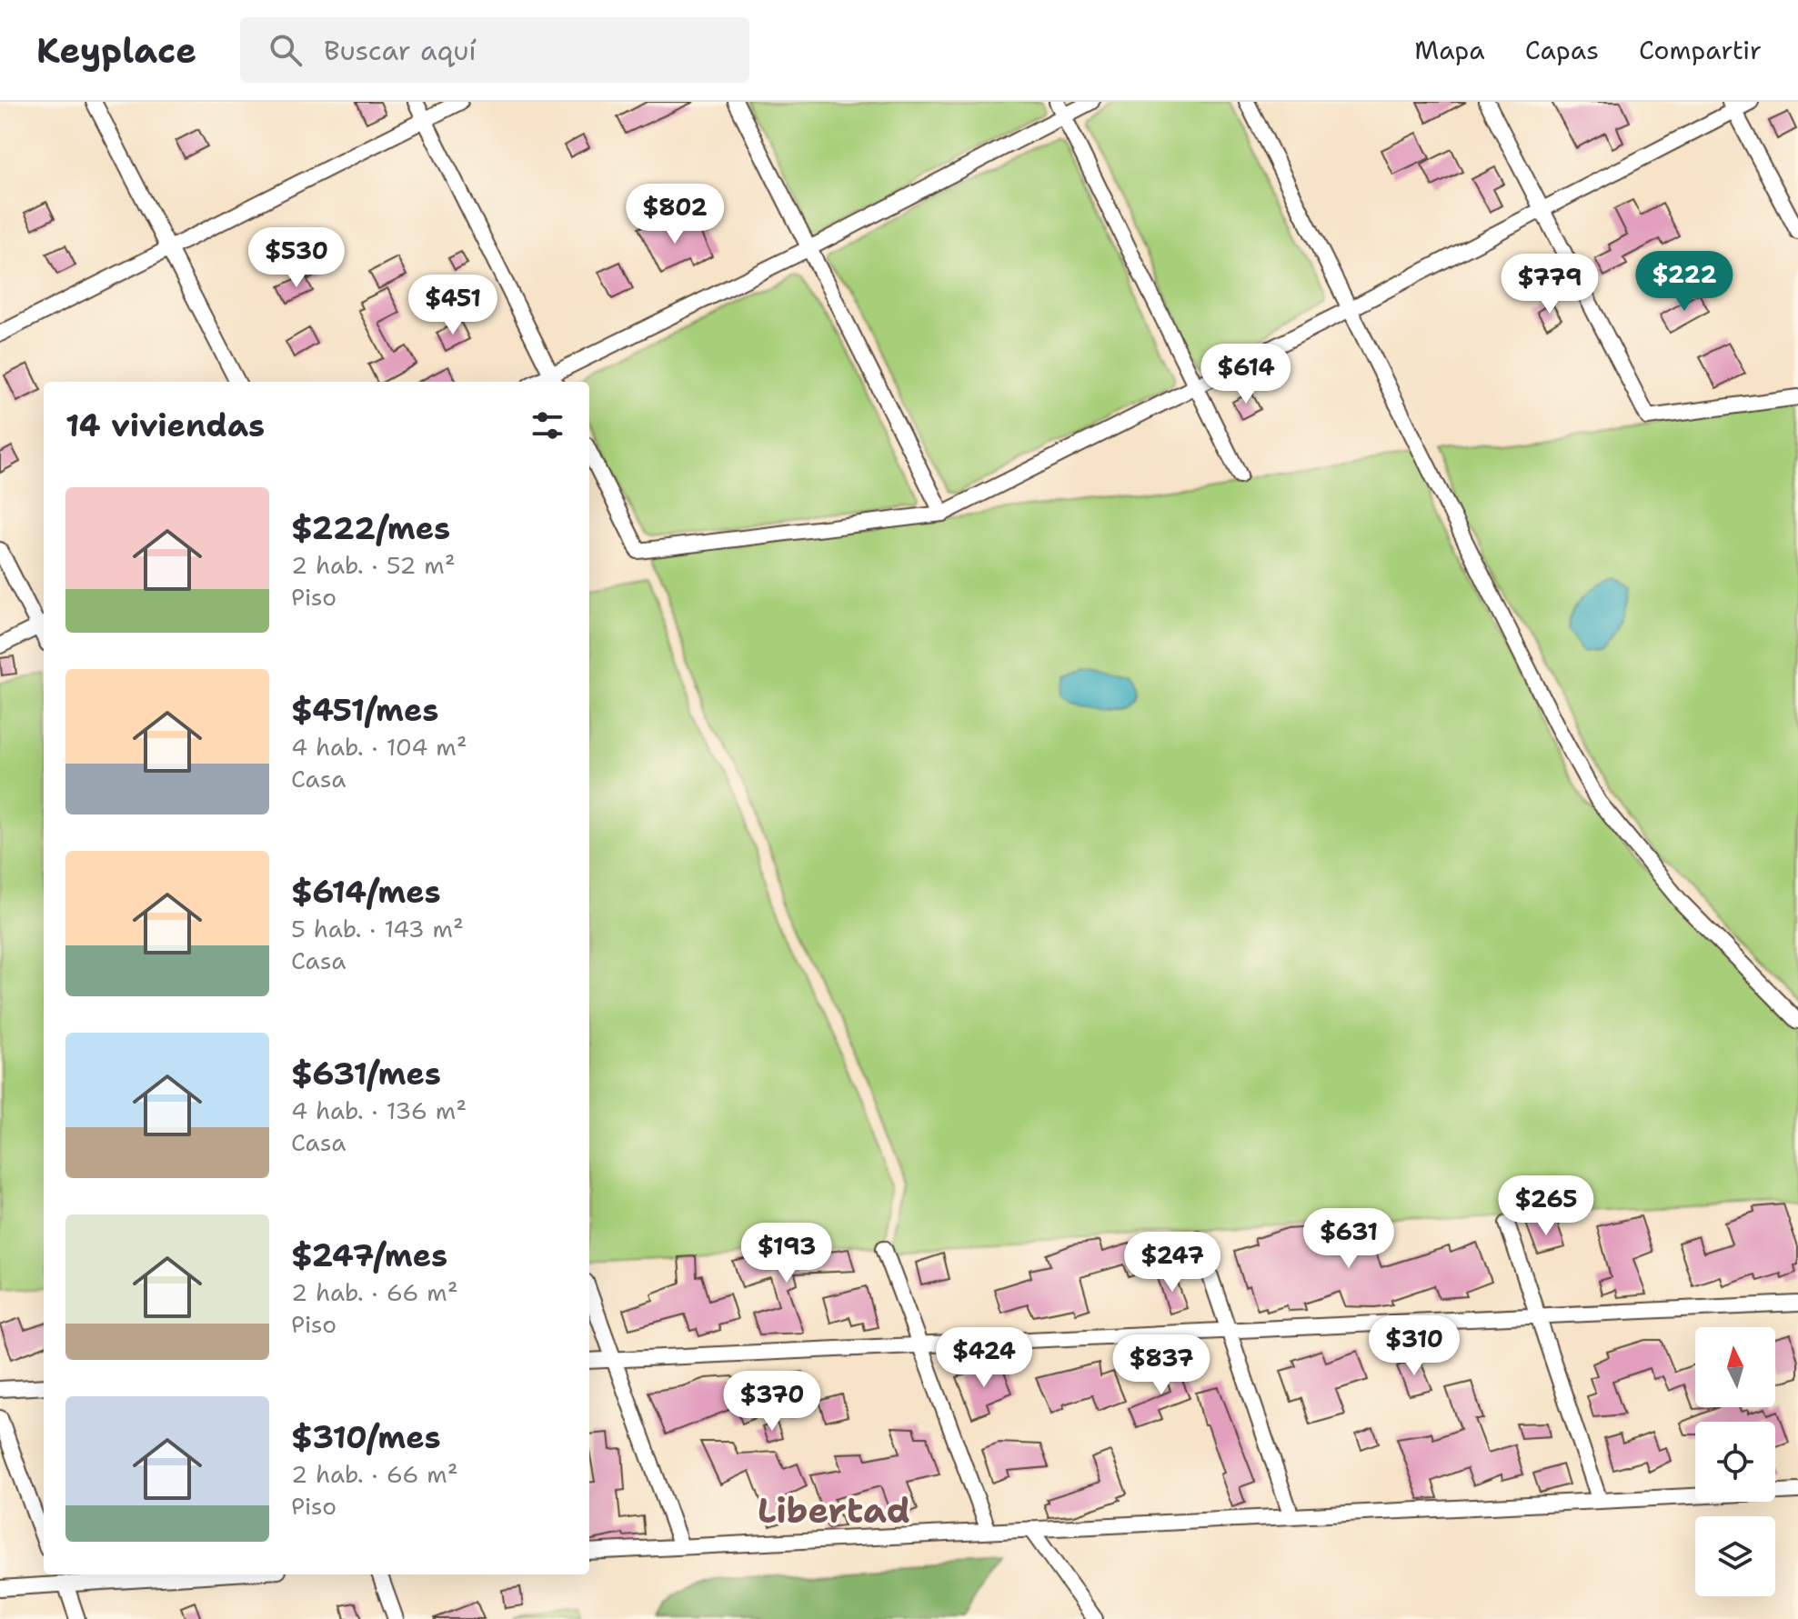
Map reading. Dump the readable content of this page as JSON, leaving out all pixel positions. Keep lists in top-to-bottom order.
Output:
{
  "districts": ["Libertad"],
  "north": "top",
  "page": {
    "header": "Keyplace",
    "search": "Buscar aquí",
    "nav": ["Mapa", "Capas", "Compartir"],
    "price": [
      "$802",
      "$530",
      "$222",
      "$779",
      "$451",
      "$614",
      "$265",
      "$631",
      "$193",
      "$247",
      "$310",
      "$424",
      "$837",
      "$370"
    ],
    "heading": "14 viviendas",
    "list": [
      {
        "name": "$222/mes",
        "note": "2 hab. · 52 m² · Piso"
      },
      {
        "name": "$451/mes",
        "note": "4 hab. · 104 m² · Casa"
      },
      {
        "name": "$614/mes",
        "note": "5 hab. · 143 m² · Casa"
      },
      {
        "name": "$631/mes",
        "note": "4 hab. · 136 m² · Casa"
      },
      {
        "name": "$247/mes",
        "note": "2 hab. · 66 m² · Piso"
      },
      {
        "name": "$310/mes",
        "note": "2 hab. · 66 m² · Piso"
      }
    ]
  }
}
